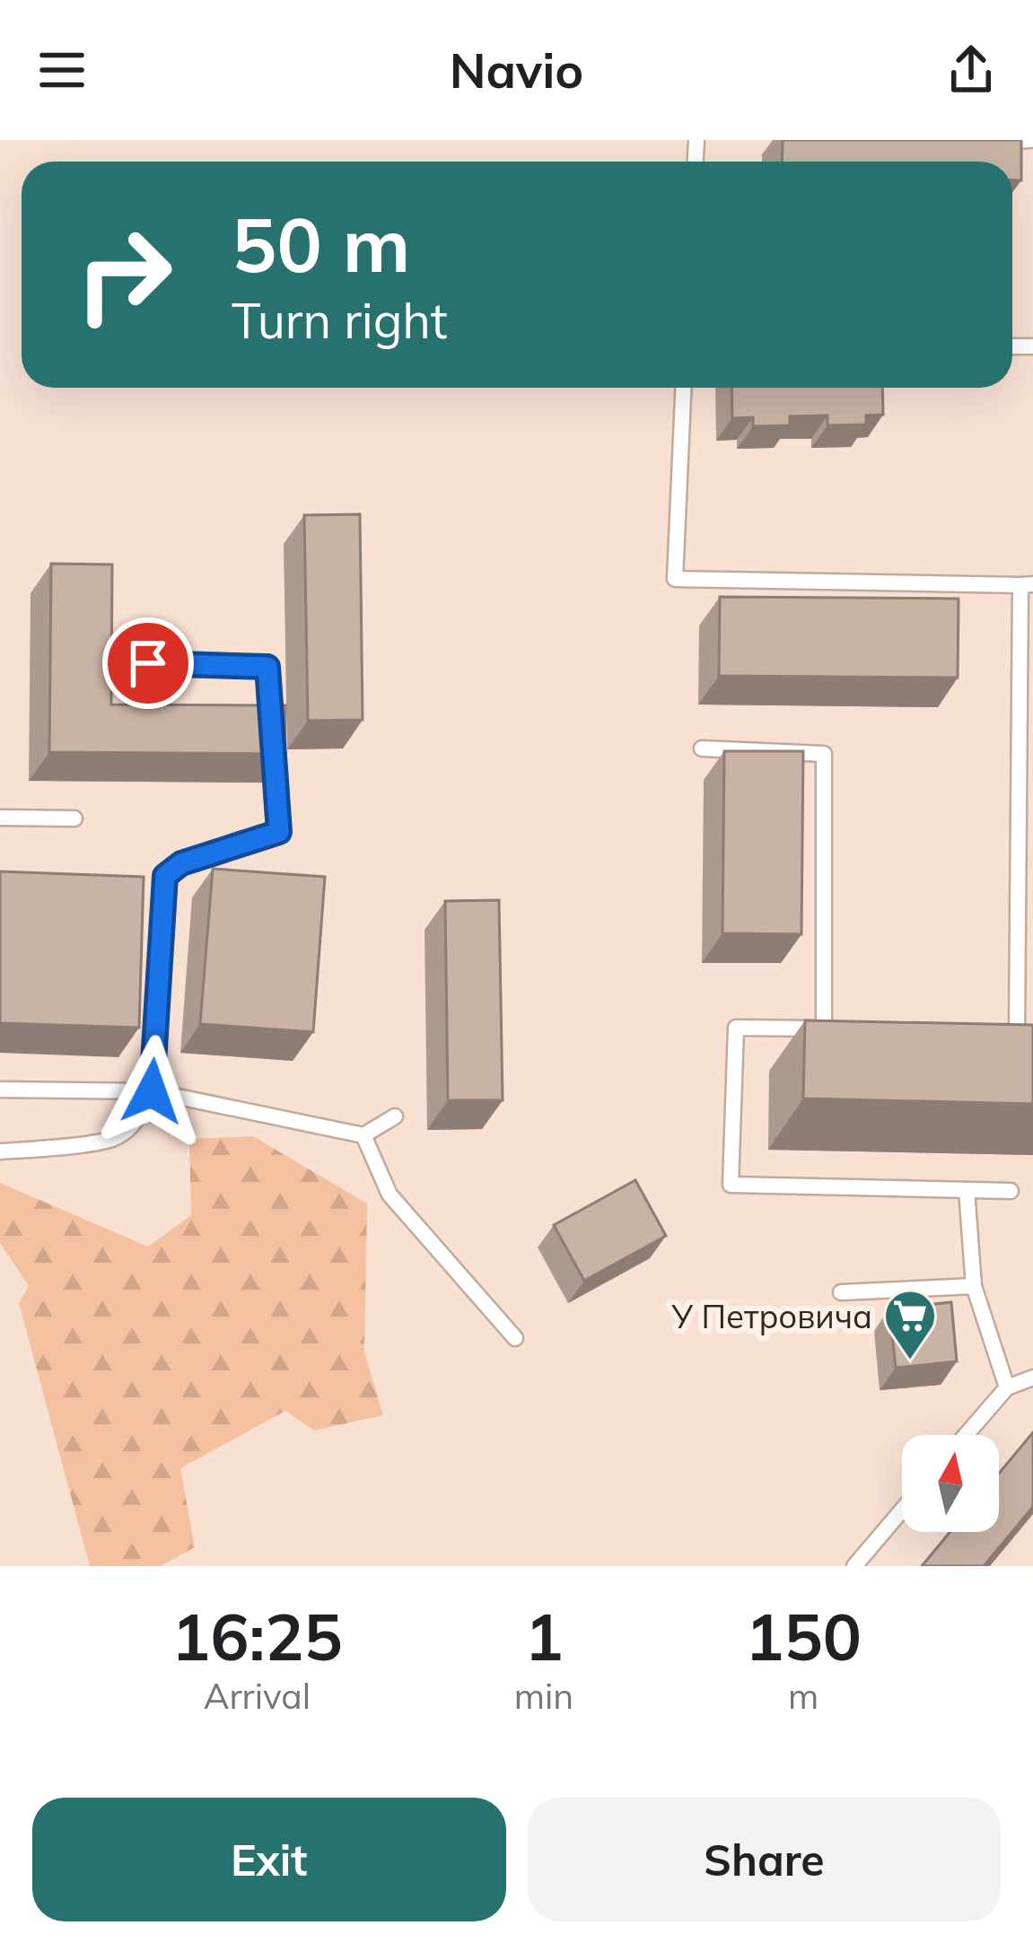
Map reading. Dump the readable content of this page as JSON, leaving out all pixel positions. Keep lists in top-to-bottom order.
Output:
{
  "places": {
    "supermarket": ["У Петровича"]
  },
  "north": "top",
  "page": {
    "header": "Navio",
    "turn": ["50 m", "Turn right"],
    "eta": [
      "16:25",
      "Arrival",
      "1",
      "min",
      "150",
      "m"
    ],
    "buttons": ["Exit", "Share"]
  }
}
